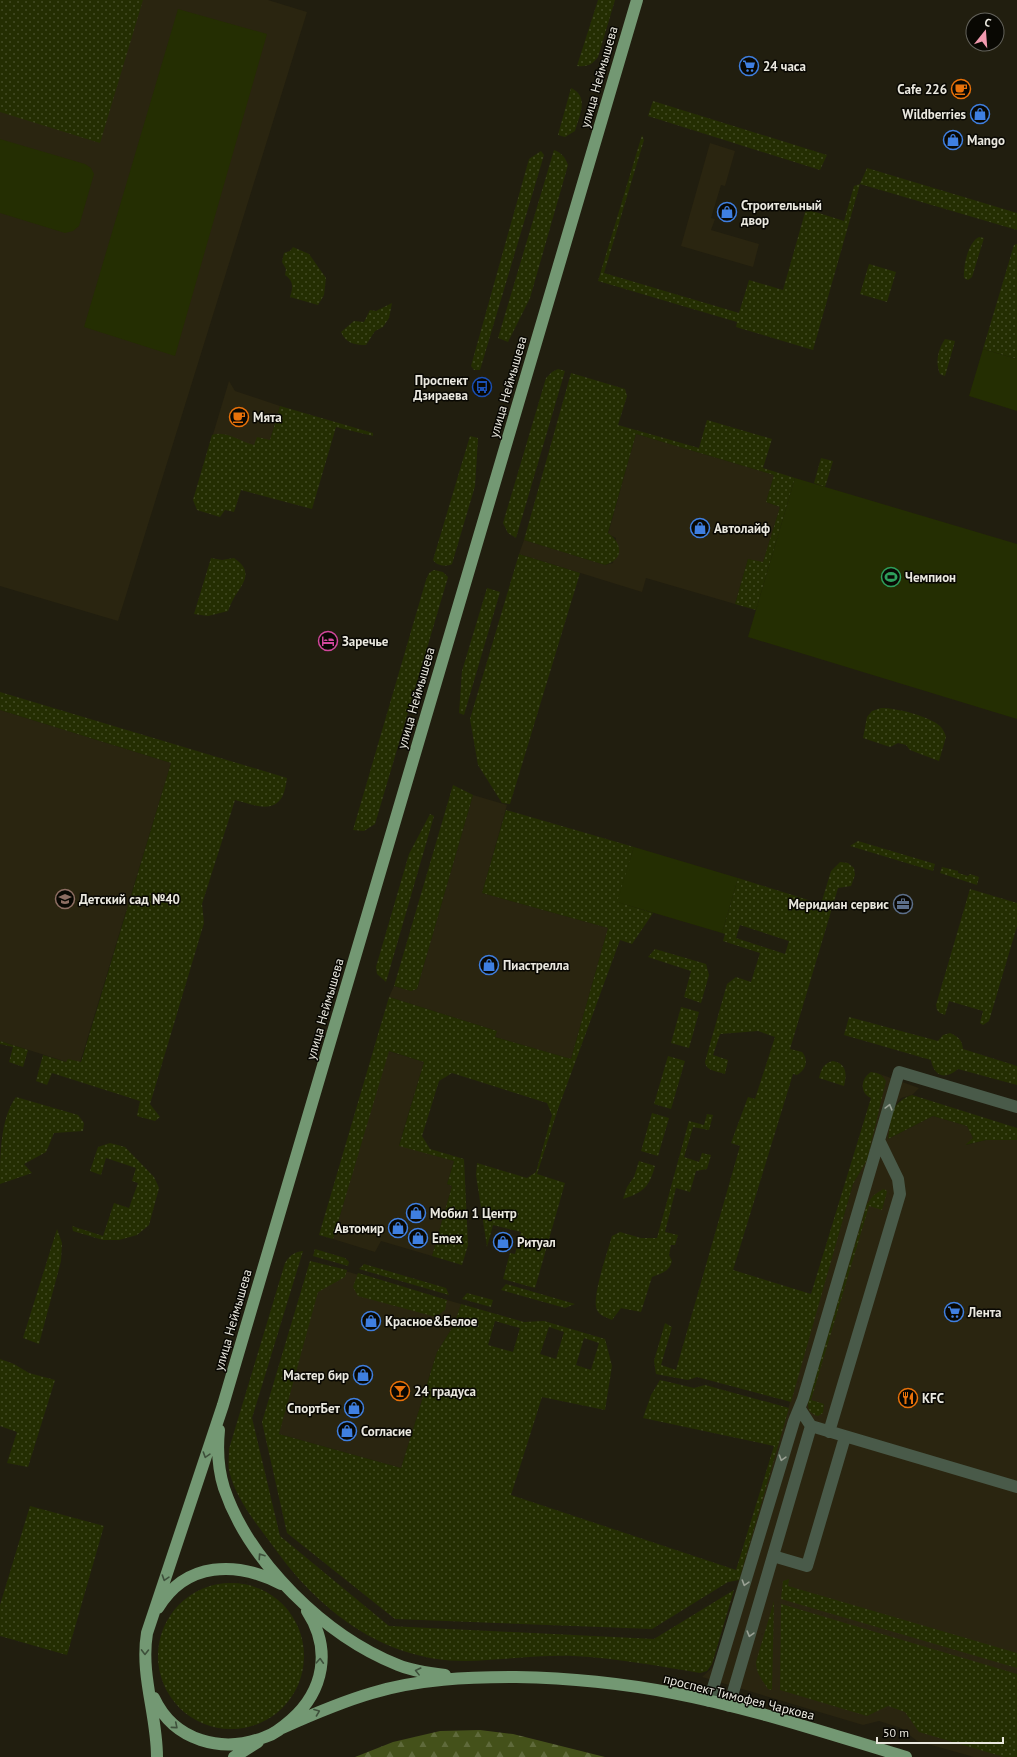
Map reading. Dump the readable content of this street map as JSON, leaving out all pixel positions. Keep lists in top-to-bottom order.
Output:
{
  "streets": {
    "main road": ["улица Неймышева", "проспект Тимофея Чаркова"]
  },
  "places": {
    "supermarket": ["24 часа", "Лента"],
    "cafe": ["Cafe 226", "Мята"],
    "shop": [
      "Wildberries",
      "Mango",
      "Строительный двор",
      "Автолайф",
      "Пиастрелла",
      "Мобил 1 Центр",
      "Автомир",
      "Emex",
      "Ритуал",
      "Красное&Белое",
      "Мастер бир",
      "СпортБет",
      "Согласие"
    ],
    "bus stop": ["Проспект Дзираева"],
    "sports": ["Чемпион"],
    "hotel": ["Заречье"],
    "school or university": ["Детский сад №40"],
    "office": ["Меридиан сервис"],
    "bar": ["24 градуса"],
    "restaurant": ["KFC"]
  },
  "scale_bar": "50 m",
  "north": "top"
}
